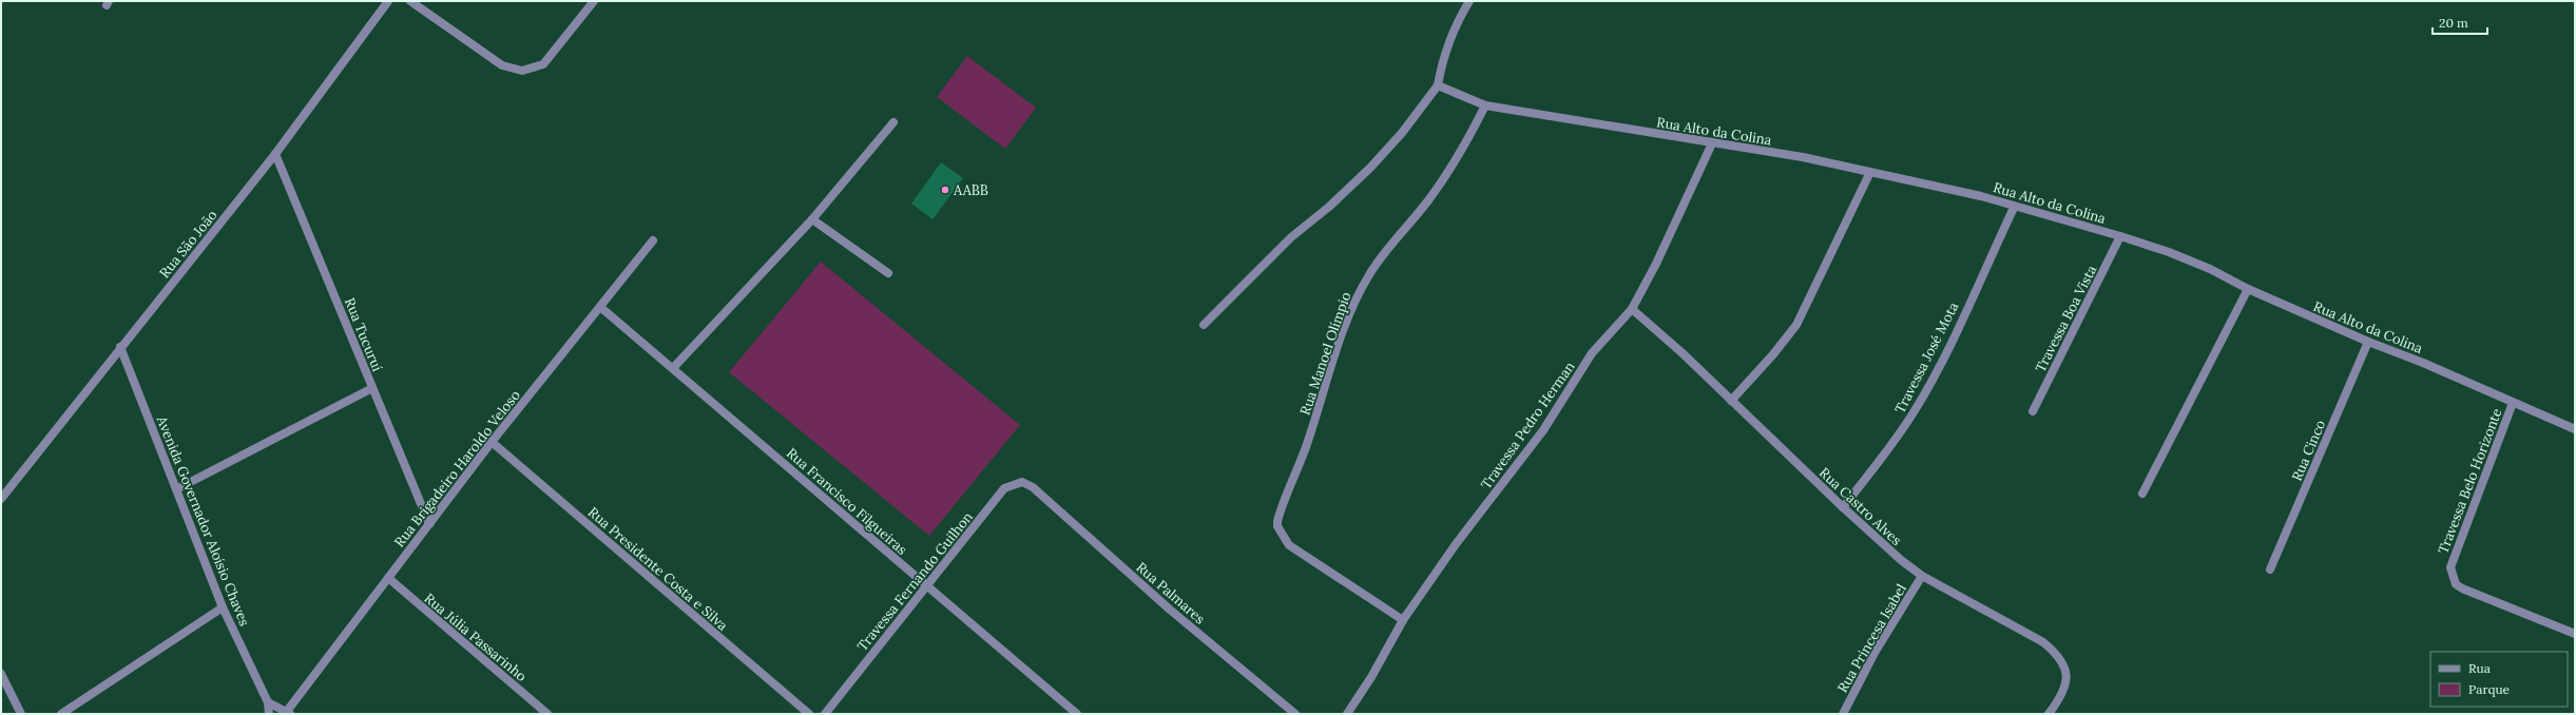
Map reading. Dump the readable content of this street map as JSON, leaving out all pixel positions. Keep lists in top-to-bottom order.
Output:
{
  "streets": {
    "street": [
      "Rua Alto da Colina",
      "Rua São João",
      "Travessa Boa Vista",
      "Rua Tucuruí",
      "Rua Manoel Olímpio",
      "Travessa José Mota",
      "Travessa Pedro Herman",
      "Rua Cinco",
      "Rua Brigadeiro Haroldo Veloso",
      "Travessa Belo Horizonte",
      "Rua Francisco Filgueiras",
      "Rua Castro Alves",
      "Avenida Governador Aloísio Chaves",
      "Rua Presidente Costa e Silva",
      "Travessa Fernando Guilhon",
      "Rua Palmares",
      "Rua Júlia Passarinho",
      "Rua Princesa Isabel"
    ]
  },
  "crossings": [
    ["Rua Alto da Colina", "Travessa Boa Vista"],
    ["Rua Alto da Colina", "Rua Manoel Olímpio"],
    ["Rua Alto da Colina", "Travessa José Mota"],
    ["Rua Alto da Colina", "Travessa Pedro Herman"],
    ["Rua Alto da Colina", "Rua Cinco"],
    ["Rua Alto da Colina", "Travessa Belo Horizonte"],
    ["Rua São João", "Rua Tucuruí"],
    ["Rua São João", "Avenida Governador Aloísio Chaves"],
    ["Rua Tucuruí", "Rua Brigadeiro Haroldo Veloso"],
    ["Rua Manoel Olímpio", "Travessa Pedro Herman"],
    ["Travessa José Mota", "Rua Castro Alves"],
    ["Travessa Pedro Herman", "Rua Castro Alves"],
    ["Rua Brigadeiro Haroldo Veloso", "Rua Francisco Filgueiras"],
    ["Rua Brigadeiro Haroldo Veloso", "Rua Presidente Costa e Silva"],
    ["Rua Brigadeiro Haroldo Veloso", "Rua Júlia Passarinho"],
    ["Rua Francisco Filgueiras", "Travessa Fernando Guilhon"],
    ["Rua Castro Alves", "Rua Princesa Isabel"],
    ["Travessa Fernando Guilhon", "Rua Palmares"]
  ],
  "places": ["AABB"],
  "legend": ["Rua", "Parque"],
  "scale_bar": "20 m"
}
